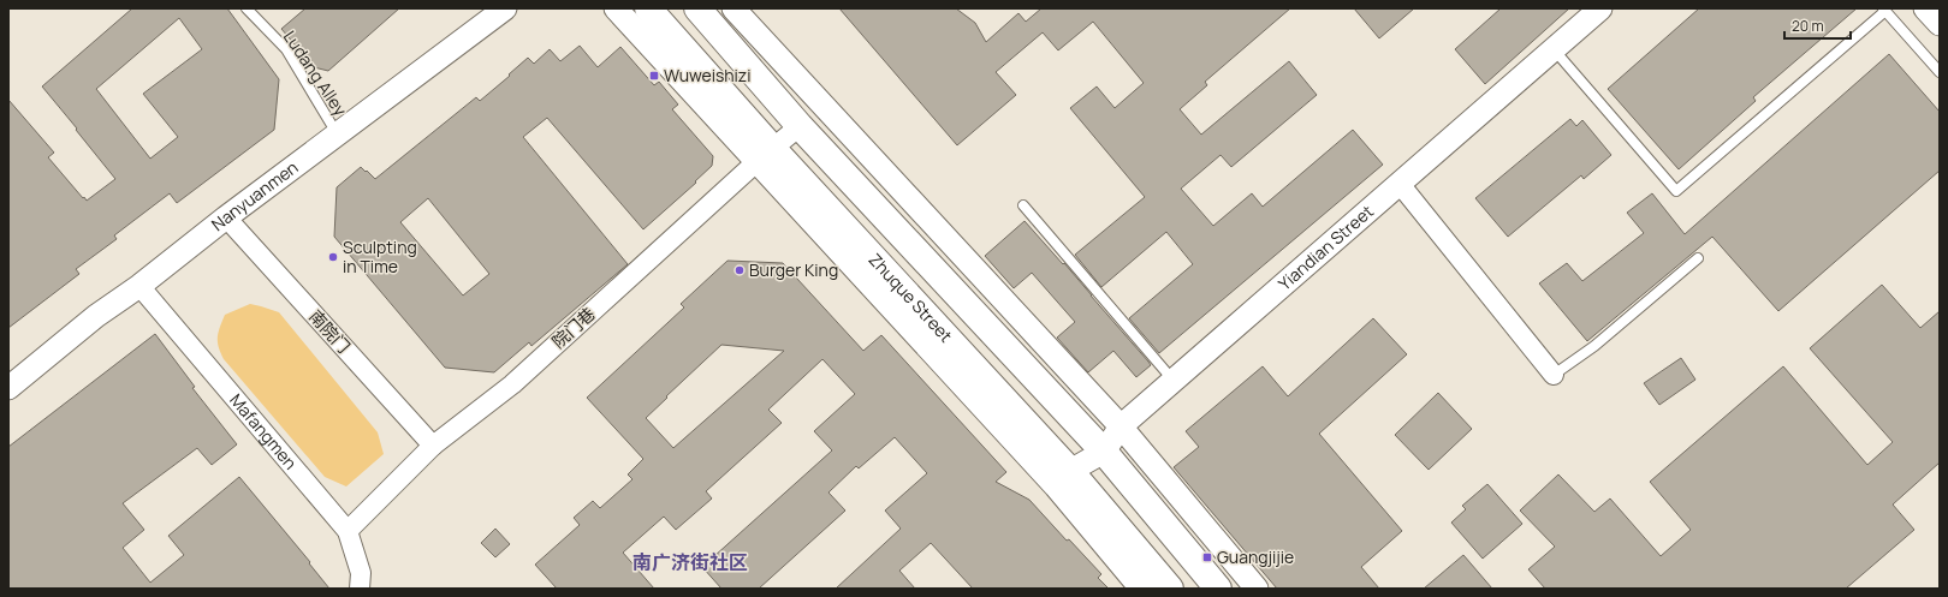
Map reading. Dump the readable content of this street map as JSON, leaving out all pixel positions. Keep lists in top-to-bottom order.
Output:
{
  "streets": {
    "main road": ["Zhuque Street"],
    "street": [
      "Nanyuanmen",
      "Yiandian Street",
      "院门巷",
      "南院门",
      "Mafangmen"
    ],
    "lane": ["Ludang Alley"]
  },
  "crossings": [
    ["Ludang Alley", "Nanyuanmen"],
    ["Nanyuanmen", "南院门"],
    ["Nanyuanmen", "Mafangmen"],
    ["Yiandian Street", "Zhuque Street"],
    ["Zhuque Street", "院门巷"],
    ["院门巷", "南院门"],
    ["院门巷", "Mafangmen"]
  ],
  "districts": ["南广济街社区"],
  "places": {
    "transit": ["Wuweishizi", "Guangjijie"],
    "other": ["Sculpting in Time", "Burger King"]
  },
  "scale_bar": "20 m"
}
